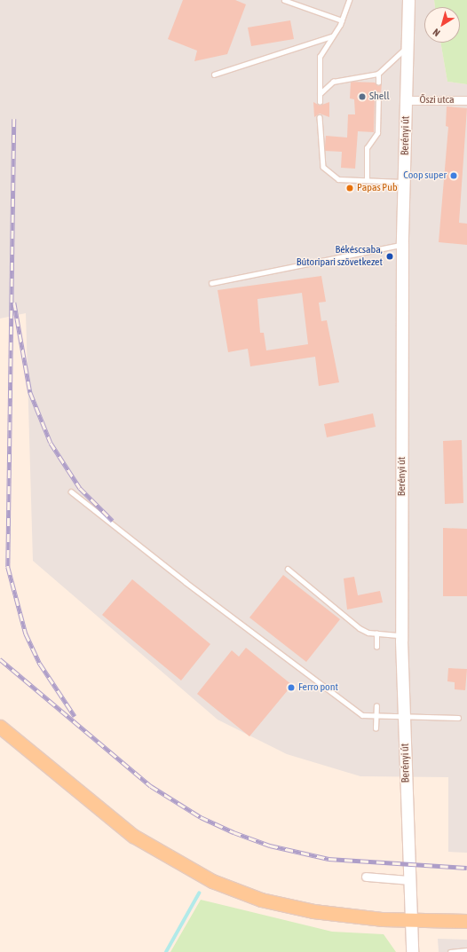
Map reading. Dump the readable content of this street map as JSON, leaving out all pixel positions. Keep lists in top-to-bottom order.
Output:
{
  "streets": {
    "street": ["Őszi utca", "Berényi út"]
  },
  "crossings": [
    ["Őszi utca", "Berényi út"]
  ],
  "places": [
    "Shell",
    "Coop super",
    "Papas Pub",
    "Békéscsaba, Bútoripari szövetkezet",
    "Ferro pont"
  ],
  "north": "bottom left"
}
